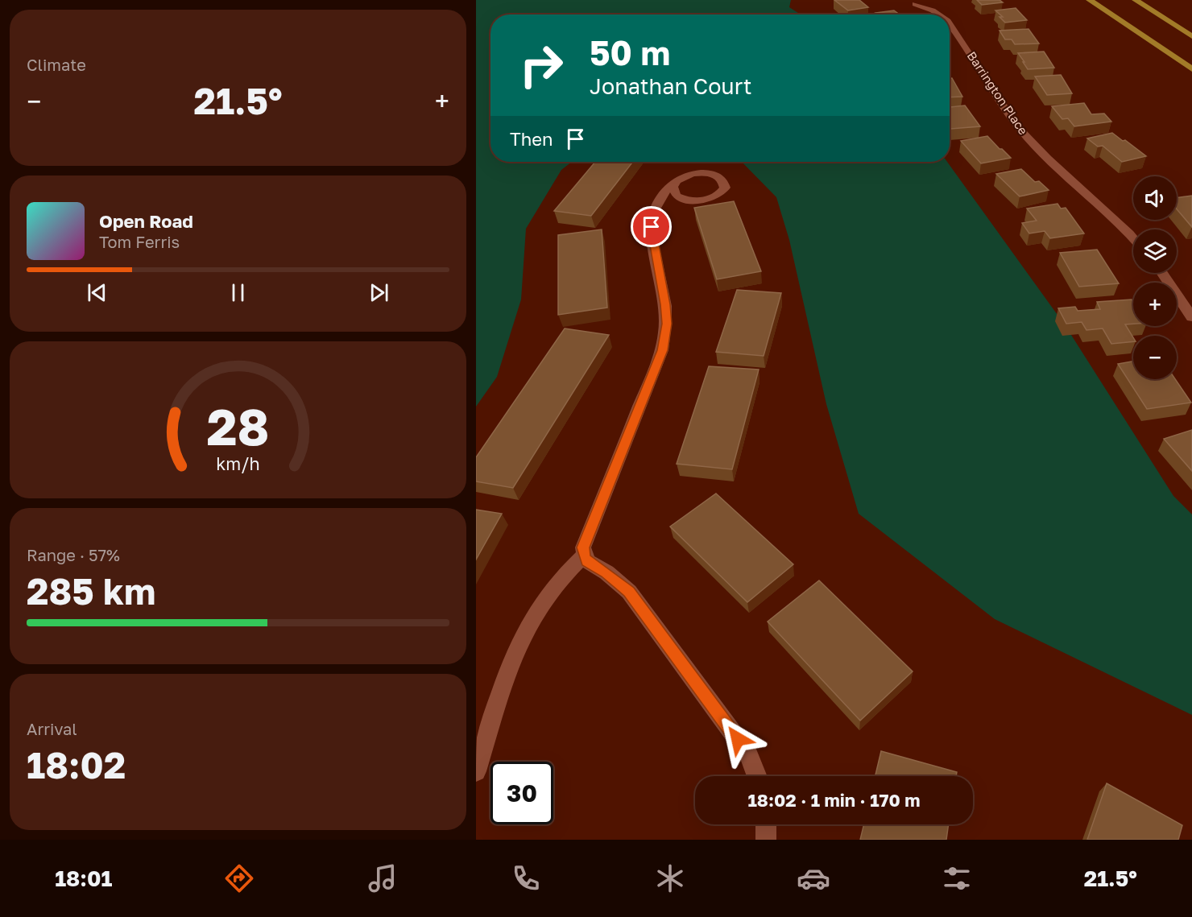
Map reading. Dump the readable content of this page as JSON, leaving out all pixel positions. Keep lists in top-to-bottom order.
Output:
{
  "streets": {
    "street": ["Barrington Place"]
  },
  "page": {
    "tile": [
      "Climate",
      ["Range · 57%", "285 km"],
      ["Arrival", "18:02"]
    ],
    "turn": ["50 m", "Jonathan Court"],
    "heat": ["−", "21.5°", "+"],
    "then": "Then",
    "map_buttons": ["+", "−"],
    "song": ["Open Road", "Tom Ferris"],
    "limit": "30",
    "trip": "18:02 · 1 min · 170 m",
    "tabs": ["18:01", "21.5°"],
    "gauge": ["28", "km/h"]
  }
}
